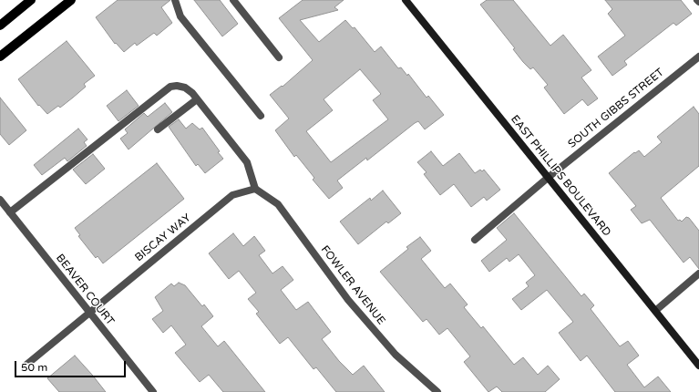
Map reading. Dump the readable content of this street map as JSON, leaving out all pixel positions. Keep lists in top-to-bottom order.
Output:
{
  "streets": {
    "street": [
      "SOUTH GIBBS STREET",
      "EAST PHILLIPS BOULEVARD",
      "BISCAY WAY",
      "FOWLER AVENUE",
      "BEAVER COURT"
    ]
  },
  "crossings": [
    ["SOUTH GIBBS STREET", "EAST PHILLIPS BOULEVARD"],
    ["BISCAY WAY", "FOWLER AVENUE"],
    ["BISCAY WAY", "BEAVER COURT"]
  ],
  "scale_bar": "50 m"
}
